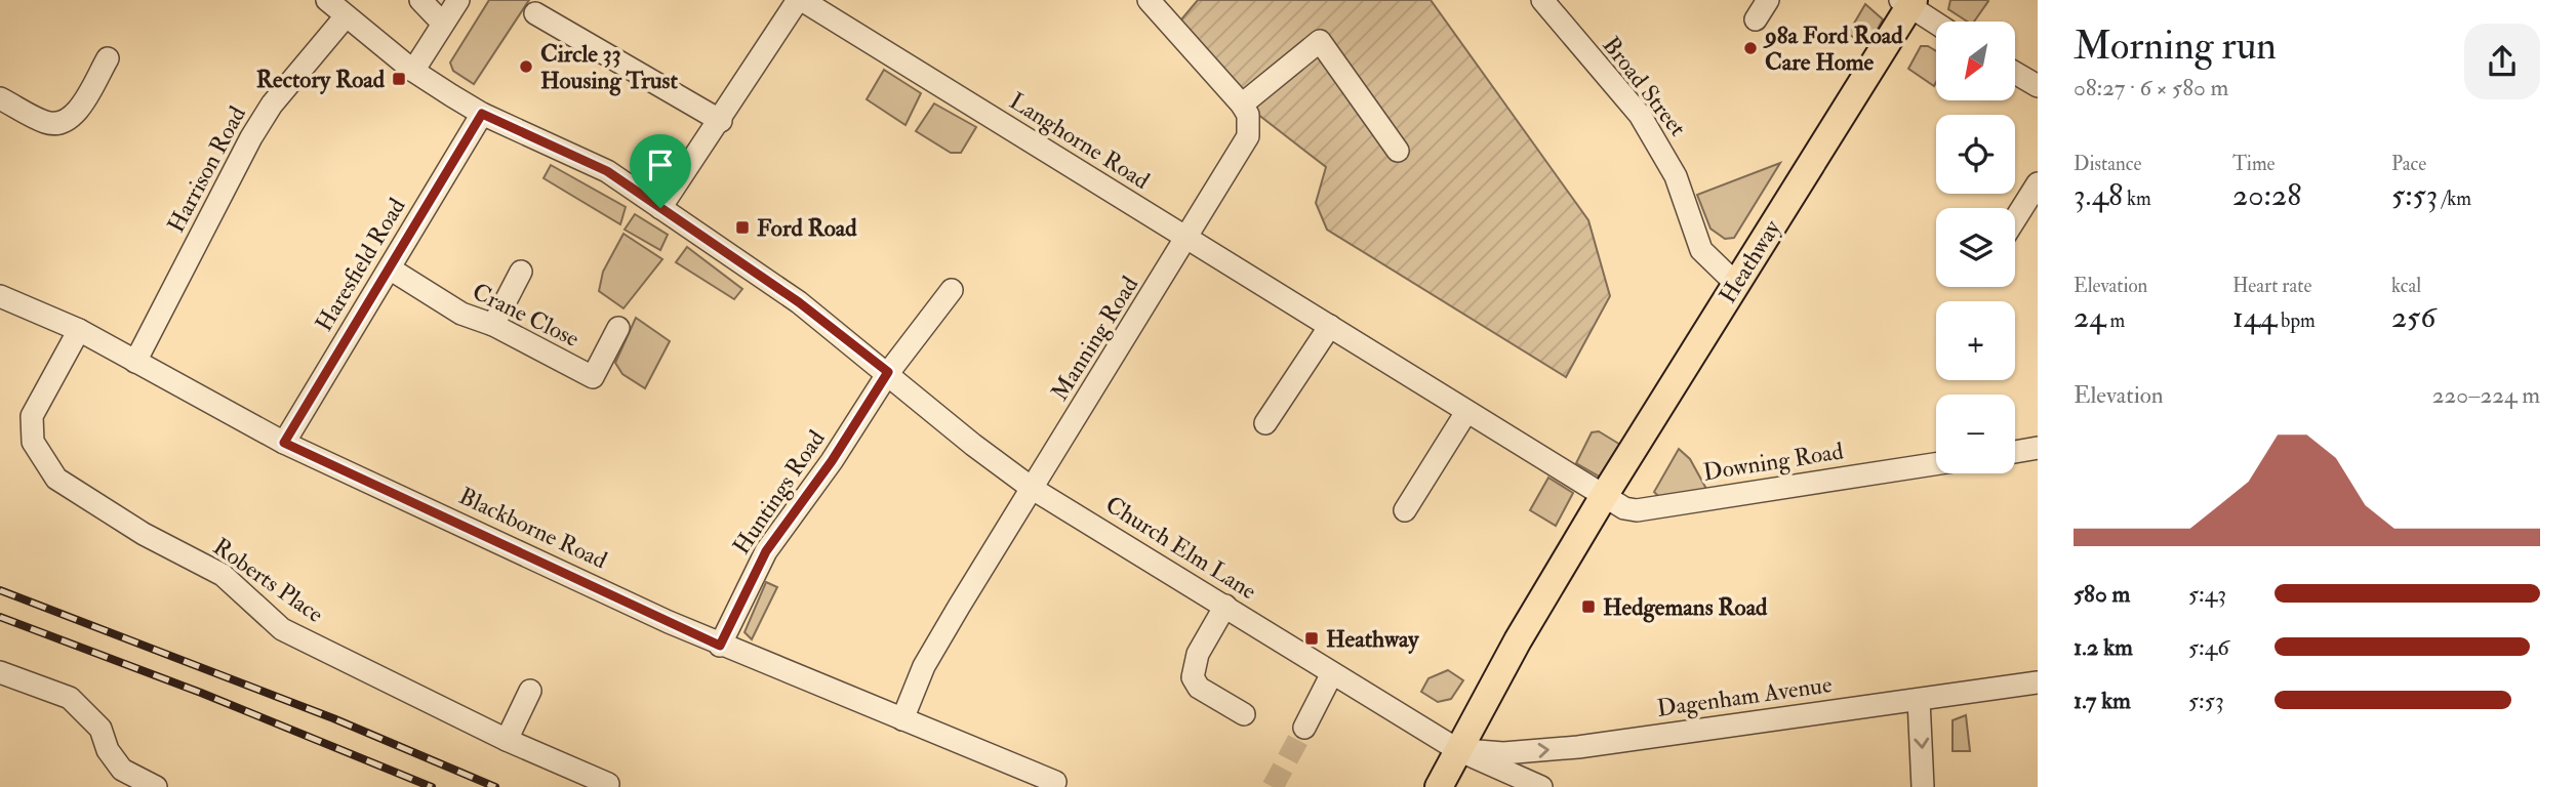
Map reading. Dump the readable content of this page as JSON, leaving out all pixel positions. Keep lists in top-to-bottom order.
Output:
{
  "streets": {
    "main road": ["Heathway"],
    "street": [
      "Broad Street",
      "Langhorne Road",
      "Harrison Road",
      "Haresfield Road",
      "Crane Close",
      "Manning Road",
      "Downing Road",
      "Huntings Road",
      "Blackborne Road",
      "Church Elm Lane",
      "Roberts Place",
      "Dagenham Avenue"
    ]
  },
  "crossings": [
    ["Broad Street", "Heathway"],
    ["Langhorne Road", "Heathway"],
    ["Langhorne Road", "Manning Road"],
    ["Langhorne Road", "Downing Road"],
    ["Harrison Road", "Blackborne Road"],
    ["Harrison Road", "Church Elm Lane"],
    ["Heathway", "Downing Road"],
    ["Heathway", "Church Elm Lane"],
    ["Heathway", "Dagenham Avenue"],
    ["Haresfield Road", "Crane Close"],
    ["Haresfield Road", "Blackborne Road"],
    ["Haresfield Road", "Church Elm Lane"],
    ["Manning Road", "Blackborne Road"],
    ["Manning Road", "Church Elm Lane"],
    ["Huntings Road", "Blackborne Road"],
    ["Huntings Road", "Church Elm Lane"],
    ["Blackborne Road", "Roberts Place"],
    ["Church Elm Lane", "Dagenham Avenue"]
  ],
  "one_way": ["Dagenham Avenue"],
  "places": {
    "other": ["98a Ford Road Care Home", "Circle 33 Housing Trust"],
    "transit": [
      "Rectory Road",
      "Ford Road",
      "Hedgemans Road",
      "Heathway"
    ]
  },
  "north": "bottom left",
  "page": {
    "heading": ["Morning run", "08:27 · 6 × 580 m"],
    "map_buttons": ["+", "−"],
    "stats": [
      ["Distance", "3.48 km"],
      ["Time", "20:28"],
      ["Pace", "5:53 /km"],
      ["Elevation", "24 m"],
      ["Heart rate", "144 bpm"],
      ["kcal", "256"]
    ],
    "chart": ["Elevation", "220–224 m"],
    "list": [
      {
        "name": "580 m",
        "note": "5:43"
      },
      {
        "name": "1.2 km",
        "note": "5:46"
      },
      {
        "name": "1.7 km",
        "note": "5:53"
      }
    ]
  }
}
